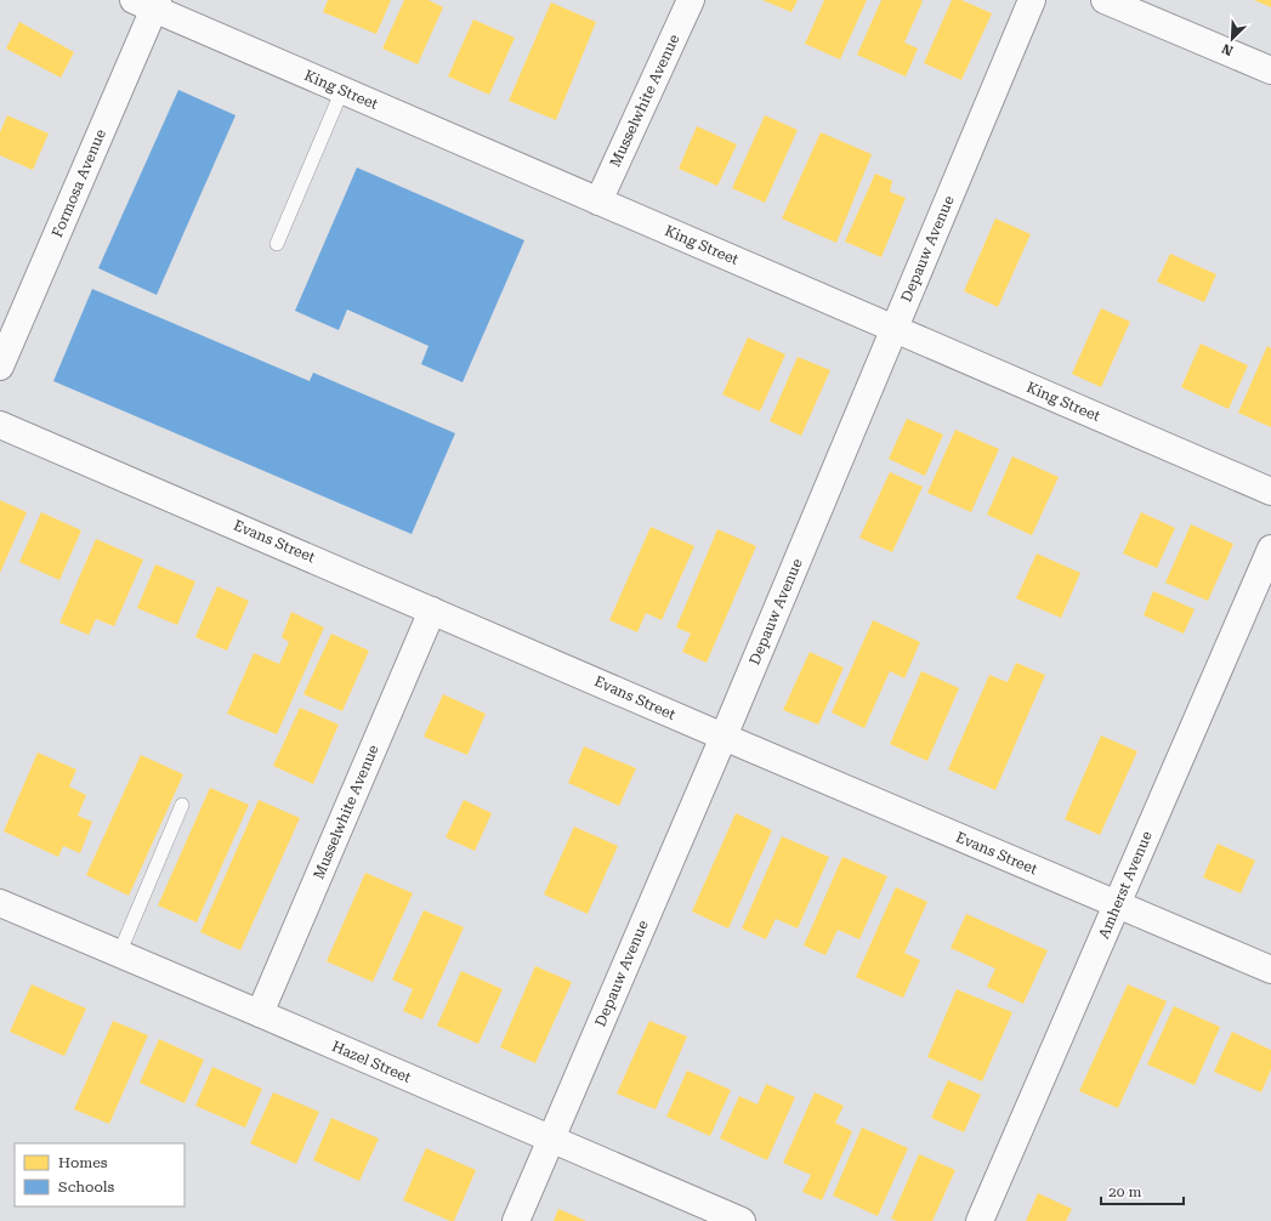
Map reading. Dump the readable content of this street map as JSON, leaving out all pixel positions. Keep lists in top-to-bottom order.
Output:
{
  "streets": {
    "street": [
      "King Street",
      "Musselwhite Avenue",
      "Formosa Avenue",
      "Depauw Avenue",
      "Evans Street",
      "Amherst Avenue",
      "Hazel Street"
    ]
  },
  "crossings": [
    ["King Street", "Musselwhite Avenue"],
    ["King Street", "Formosa Avenue"],
    ["King Street", "Depauw Avenue"],
    ["Musselwhite Avenue", "Evans Street"],
    ["Musselwhite Avenue", "Hazel Street"],
    ["Depauw Avenue", "Evans Street"],
    ["Depauw Avenue", "Hazel Street"],
    ["Evans Street", "Amherst Avenue"]
  ],
  "legend": ["Homes", "Schools"],
  "scale_bar": "20 m",
  "north": "bottom left"
}
